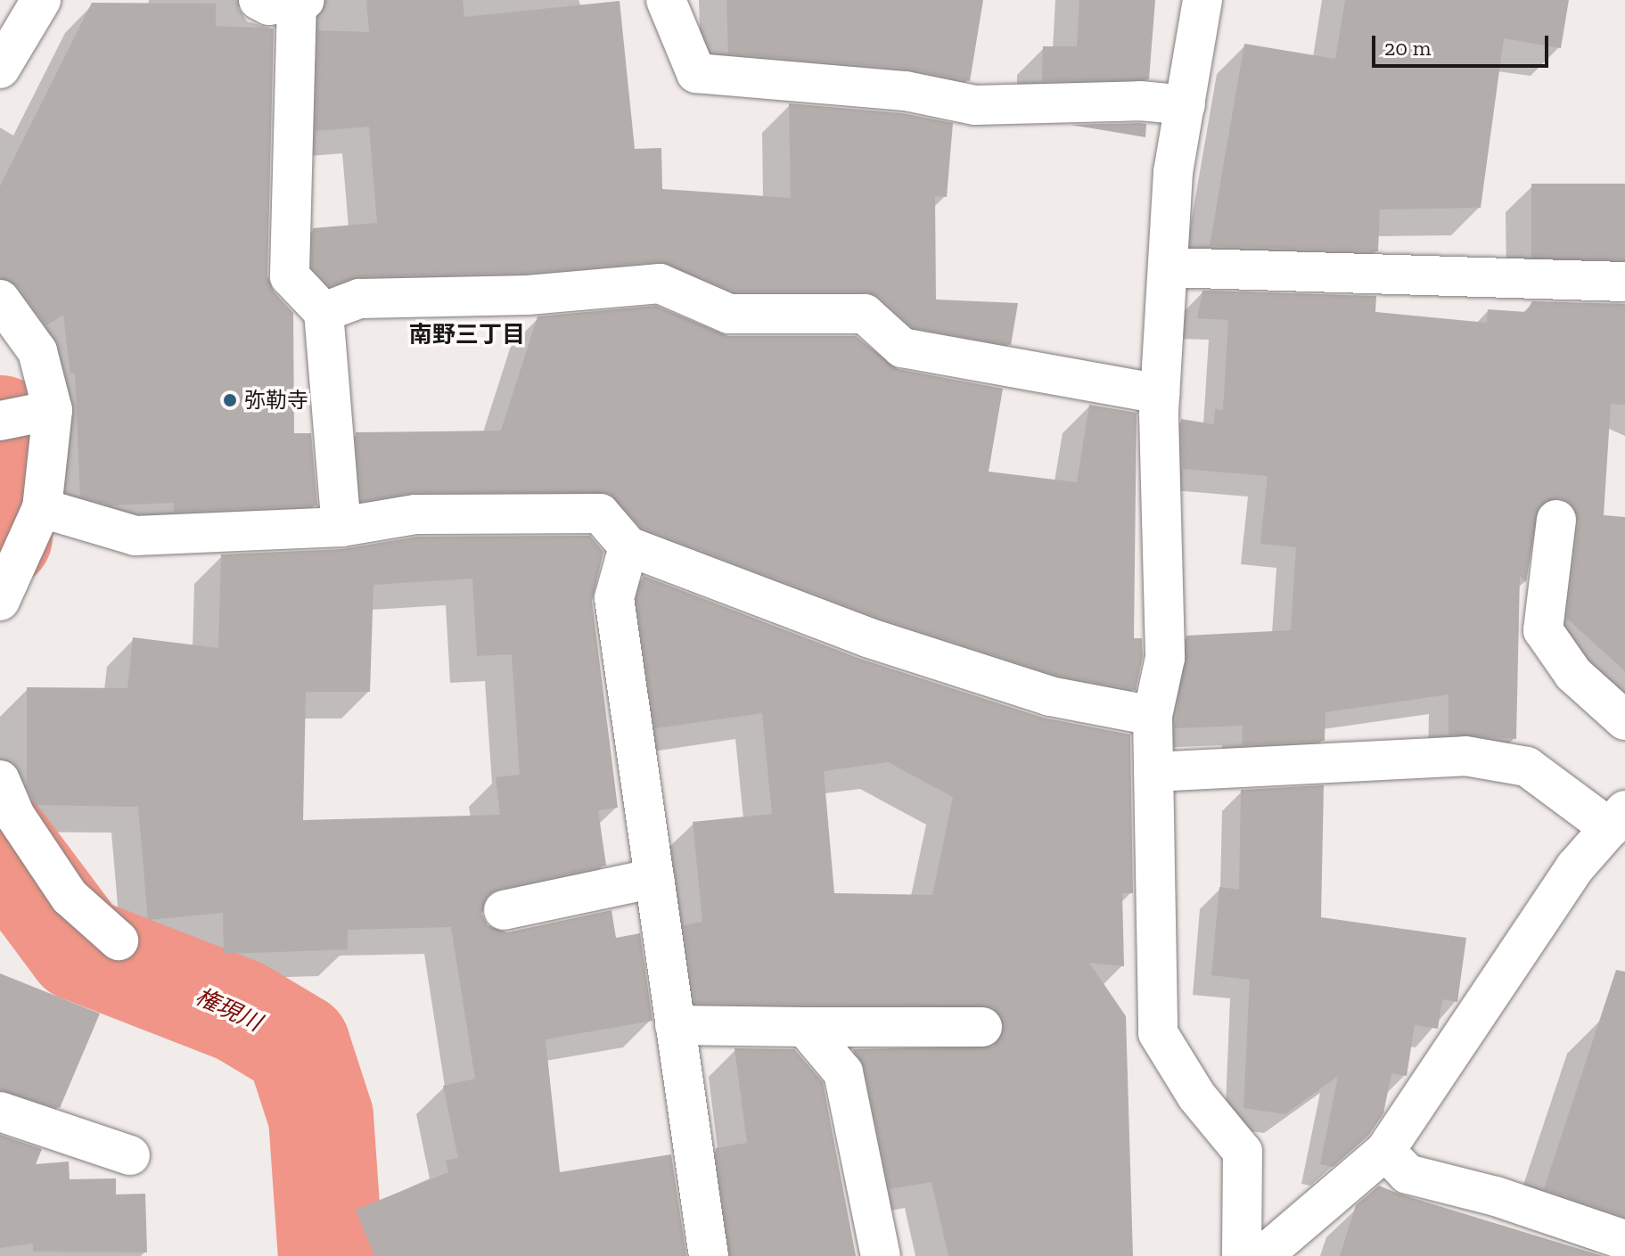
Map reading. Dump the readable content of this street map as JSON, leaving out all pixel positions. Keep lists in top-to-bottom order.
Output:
{
  "districts": ["南野三丁目"],
  "water": ["権現川"],
  "places": ["弥勒寺"],
  "scale_bar": "20 m"
}
